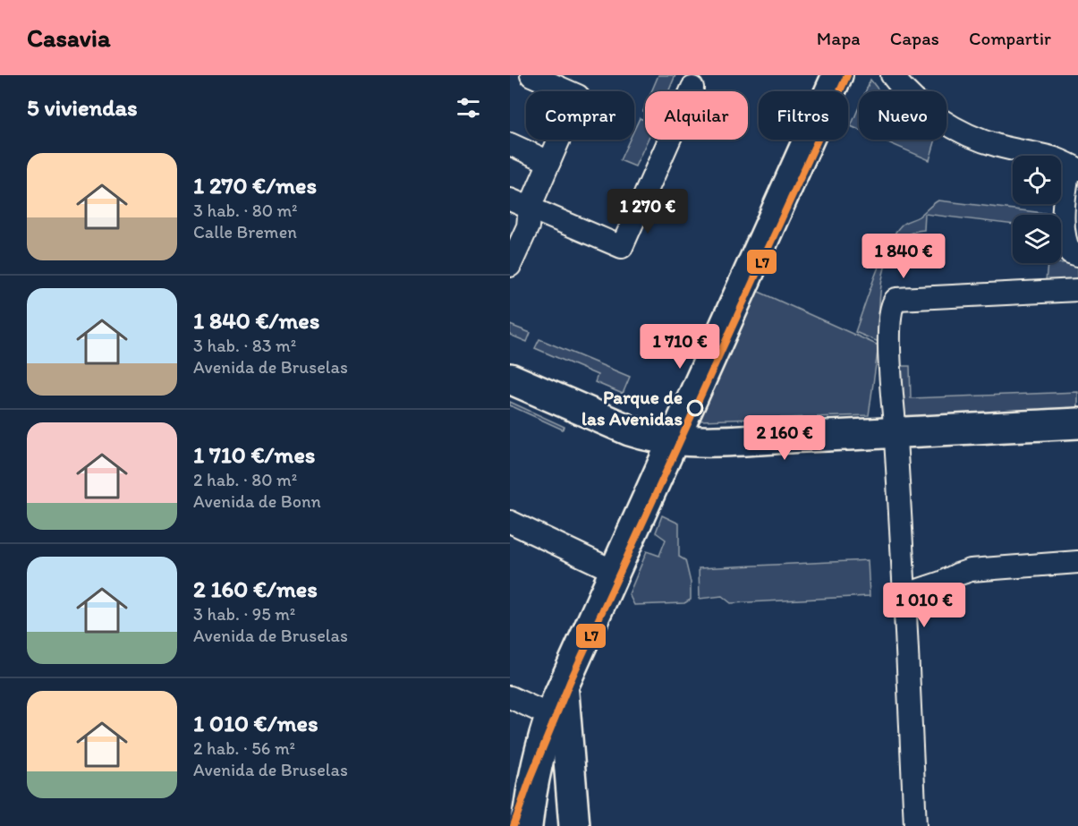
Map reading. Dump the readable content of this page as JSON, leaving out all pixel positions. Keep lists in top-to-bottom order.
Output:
{
  "places": ["Parque de las Avenidas"],
  "lines": ["transit line L7"],
  "page": {
    "header": "Casavia",
    "nav": ["Mapa", "Capas", "Compartir"],
    "heading": "5 viviendas",
    "chip": [
      "Comprar",
      "Alquilar",
      "Filtros",
      "Nuevo"
    ],
    "list": [
      {
        "name": "1 270 €/mes",
        "note": "3 hab. · 80 m² · Calle Bremen"
      },
      {
        "name": "1 840 €/mes",
        "note": "3 hab. · 83 m² · Avenida de Bruselas"
      },
      {
        "name": "1 710 €/mes",
        "note": "2 hab. · 80 m² · Avenida de Bonn"
      },
      {
        "name": "2 160 €/mes",
        "note": "3 hab. · 95 m² · Avenida de Bruselas"
      },
      {
        "name": "1 010 €/mes",
        "note": "2 hab. · 56 m² · Avenida de Bruselas"
      }
    ],
    "price": [
      "1 270 €",
      "1 840 €",
      "1 710 €",
      "2 160 €",
      "1 010 €"
    ]
  }
}
